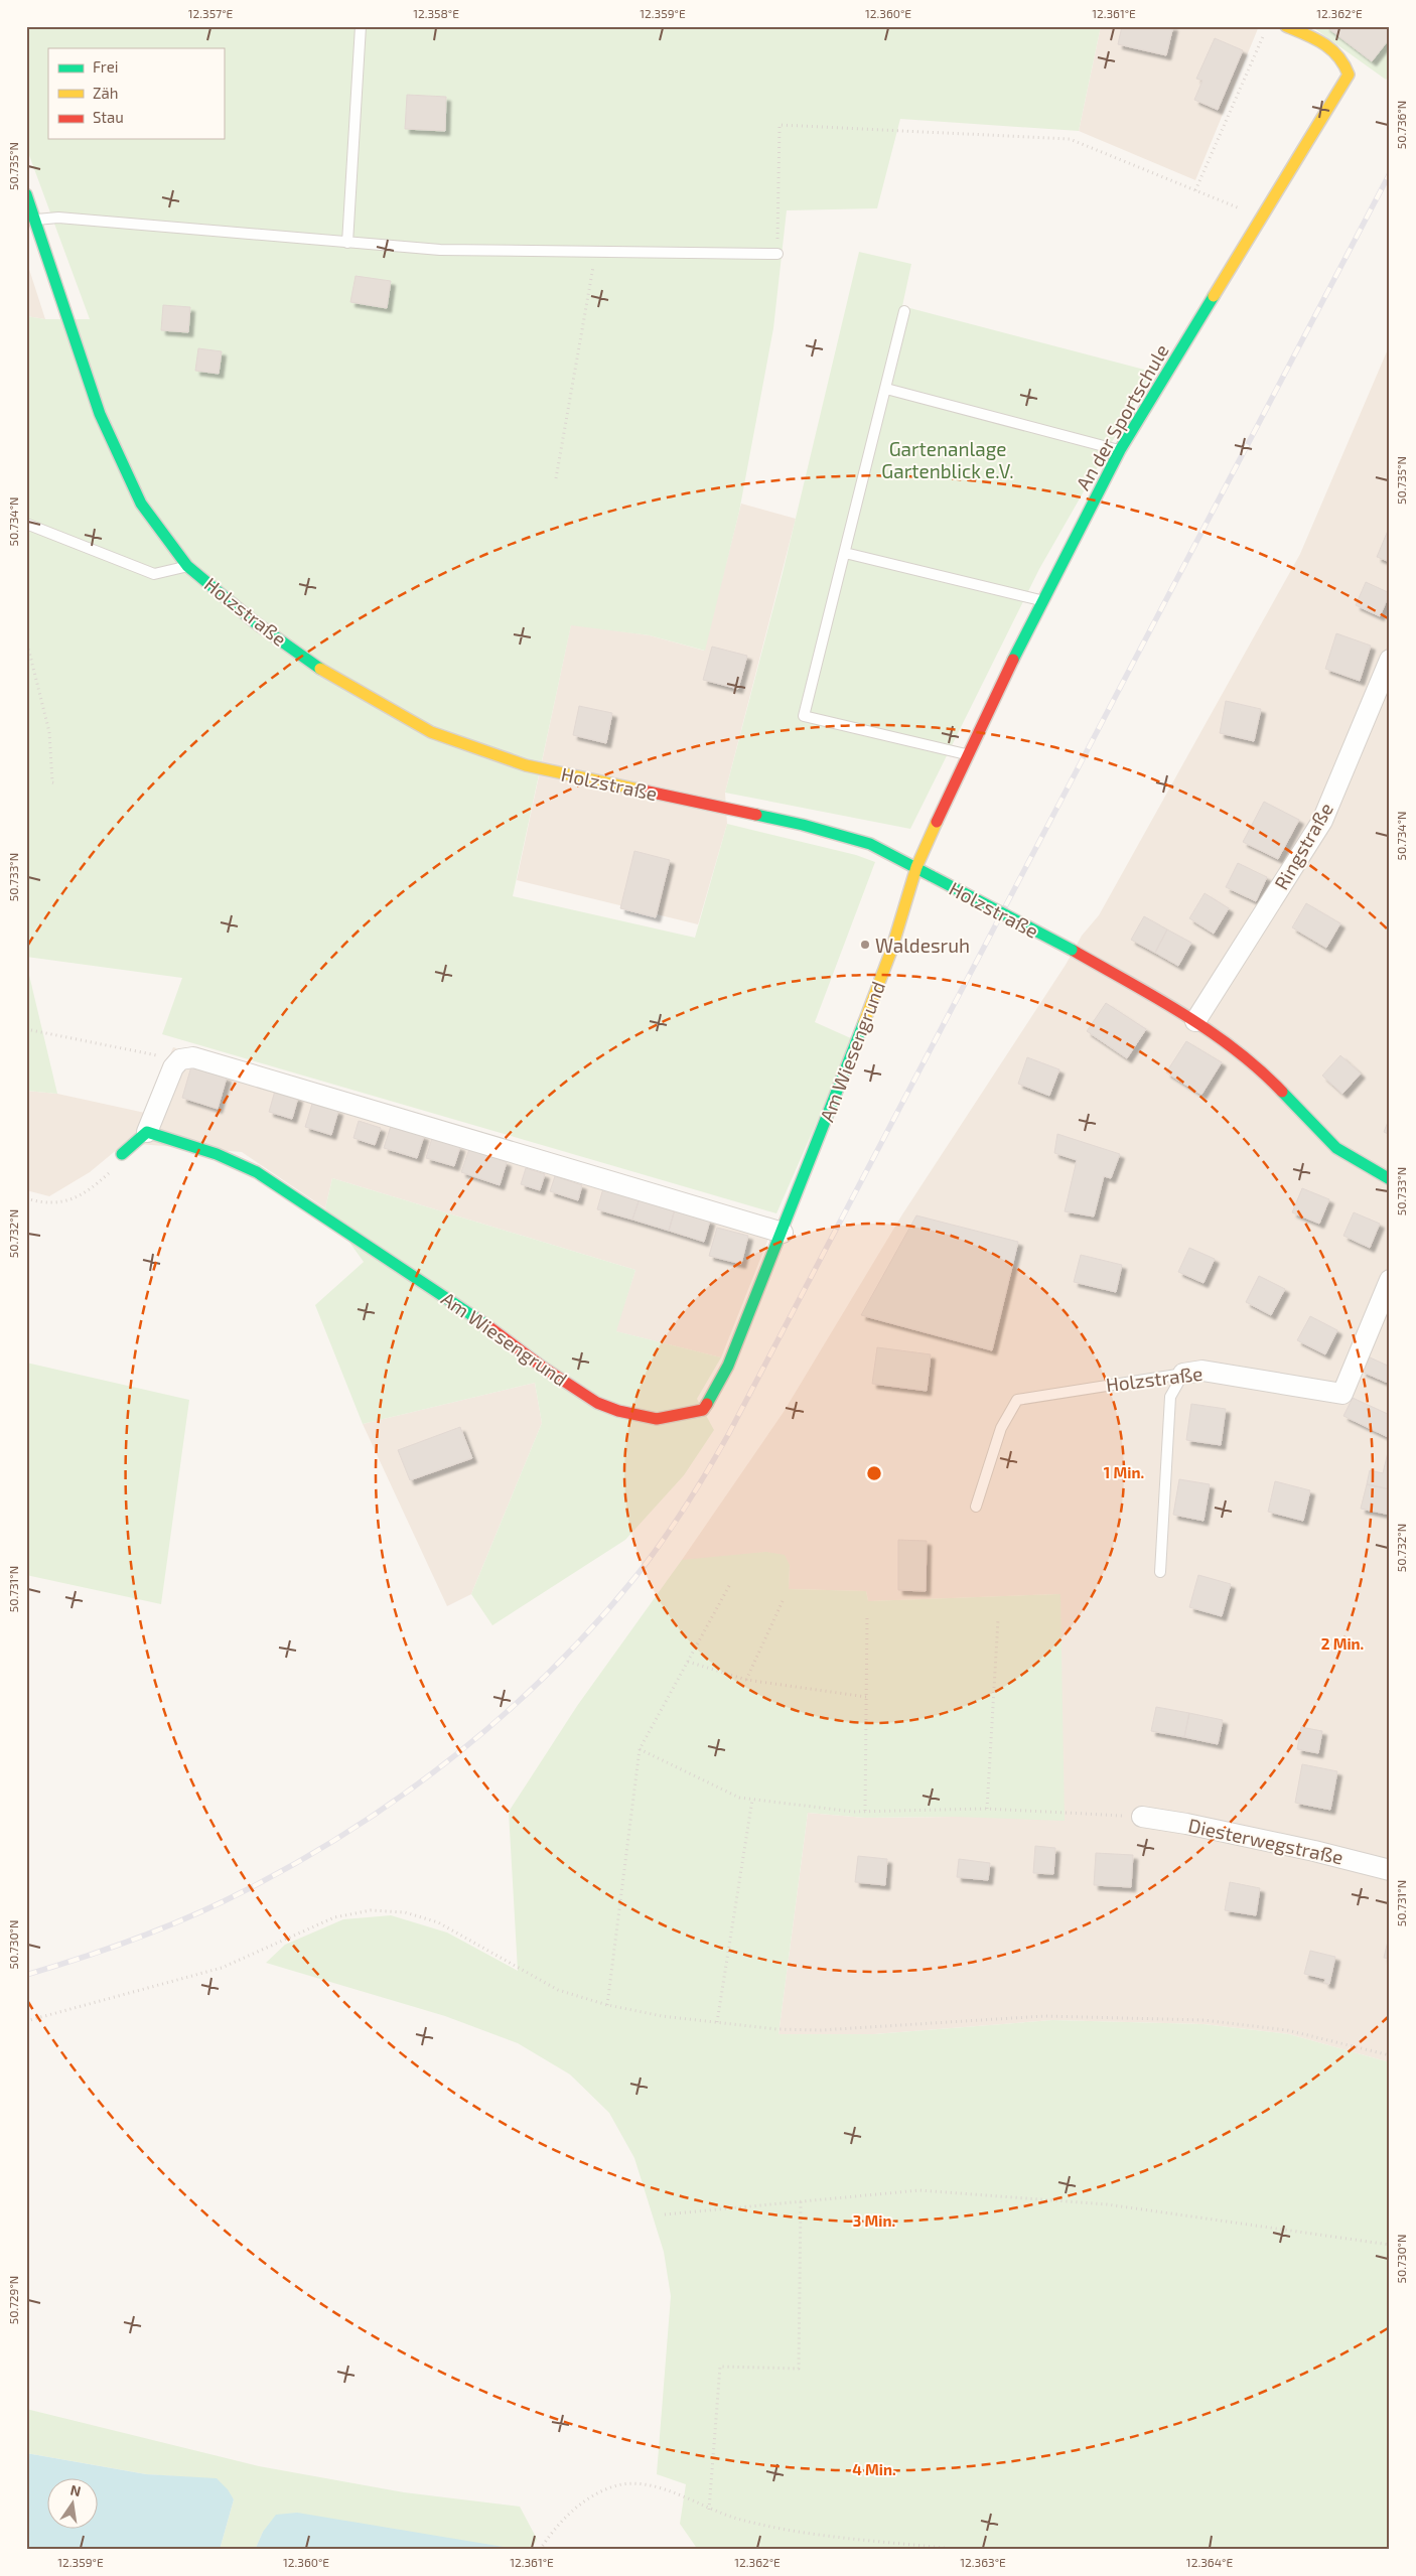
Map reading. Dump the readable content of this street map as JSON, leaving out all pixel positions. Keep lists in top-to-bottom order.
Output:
{
  "streets": {
    "street": [
      "An der Sportschule",
      "Holzstraße",
      "Ringstraße",
      "Am Wiesengrund",
      "Diesterwegstraße"
    ]
  },
  "crossings": [
    ["An der Sportschule", "Holzstraße"],
    ["An der Sportschule", "Am Wiesengrund"],
    ["Holzstraße", "Ringstraße"],
    ["Holzstraße", "Am Wiesengrund"]
  ],
  "parks": ["Gartenanlage Gartenblick e.V."],
  "places": ["Waldesruh"],
  "legend": ["Frei", "Zäh", "Stau"],
  "north": "top",
  "coordinates": [
    "12.357°E",
    "12.358°E",
    "12.359°E",
    "12.360°E",
    "12.361°E",
    "12.362°E",
    "50.736°N",
    "50.735°N",
    "50.734°N",
    "50.733°N",
    "50.732°N",
    "50.731°N",
    "50.730°N",
    "50.729°N",
    "12.363°E",
    "12.364°E"
  ],
  "rings": [
    "1 Min.",
    "2 Min.",
    "3 Min.",
    "4 Min."
  ]
}
